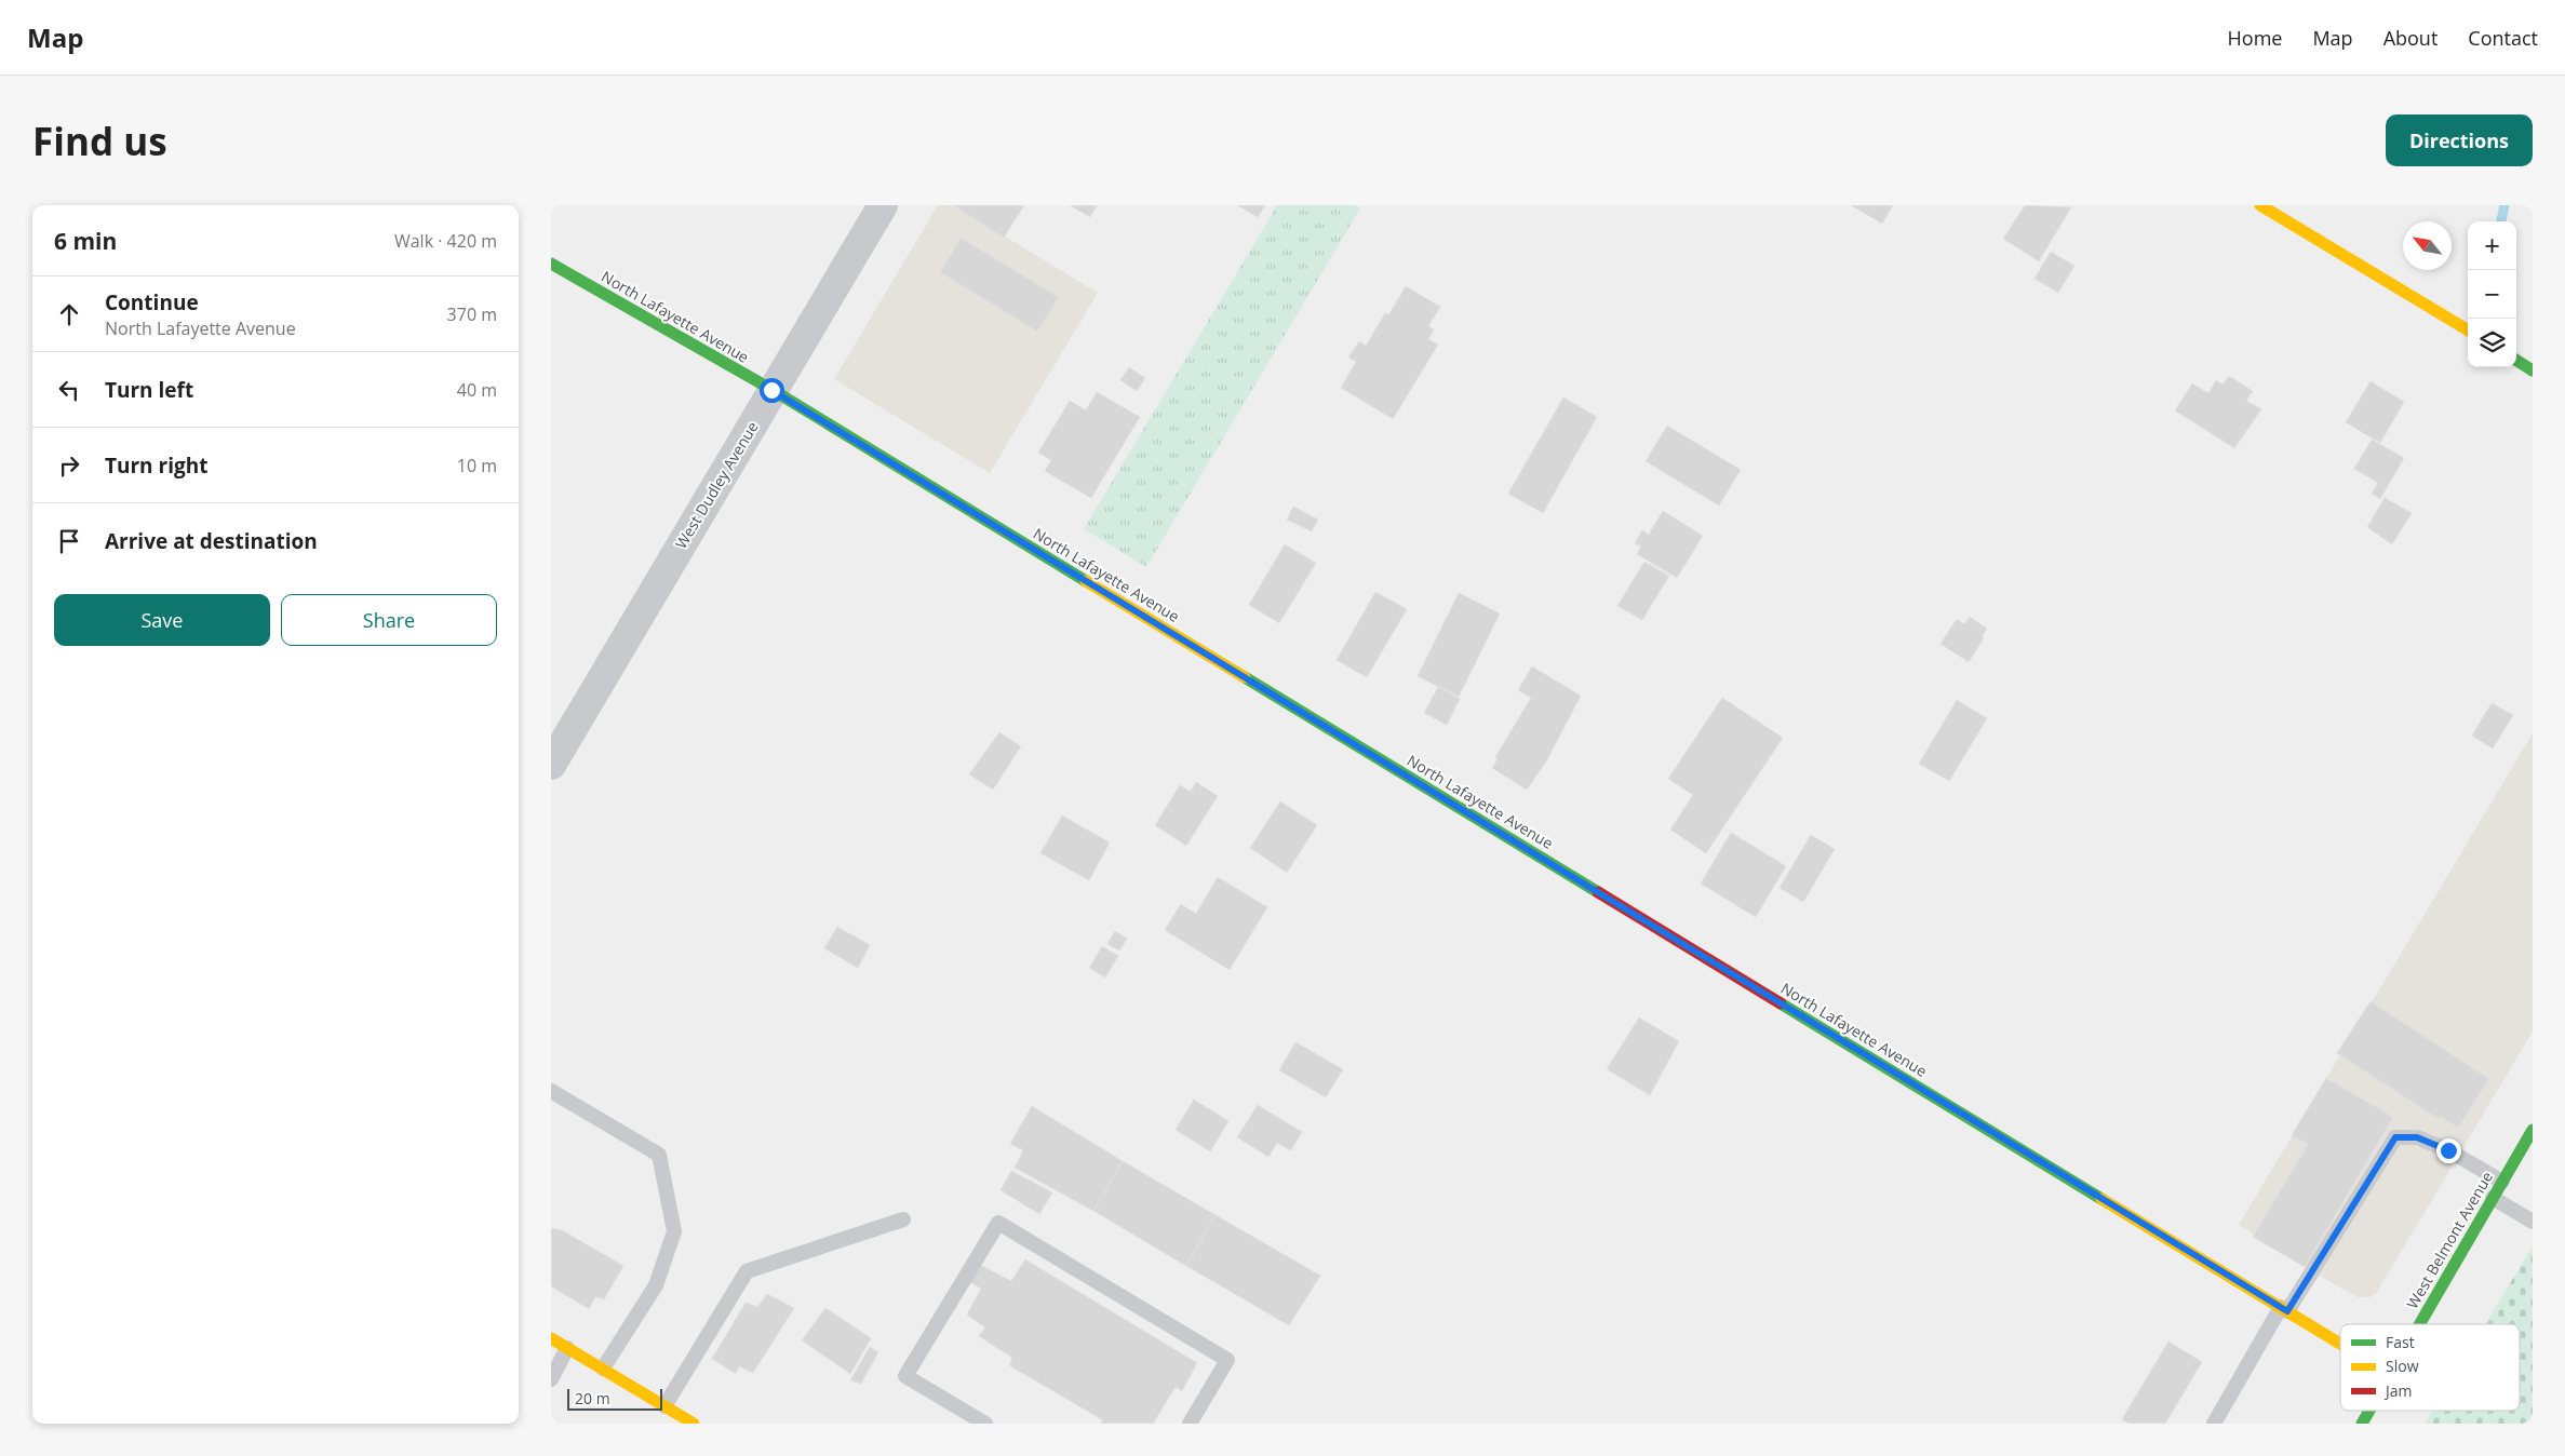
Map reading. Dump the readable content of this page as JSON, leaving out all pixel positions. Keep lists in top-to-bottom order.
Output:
{
  "streets": {
    "street": ["North Lafayette Avenue", "West Dudley Avenue", "West Belmont Avenue"]
  },
  "crossings": [
    ["North Lafayette Avenue", "West Dudley Avenue"]
  ],
  "legend": ["Fast", "Slow", "Jam"],
  "scale_bar": "20 m",
  "north": "top left",
  "page": {
    "header": "Map",
    "nav": [
      "Home",
      "Map",
      "About",
      "Contact"
    ],
    "buttons": [
      "Directions",
      ["Save", "Share"]
    ],
    "title": "Find us",
    "heading": ["6 min", "Walk · 420 m"],
    "map_buttons": ["+", "−"],
    "list": [
      ["Continue", "North Lafayette Avenue", "370 m"],
      ["Turn left", "40 m"],
      ["Turn right", "10 m"],
      "Arrive at destination"
    ],
    "scale": "20 m"
  }
}
